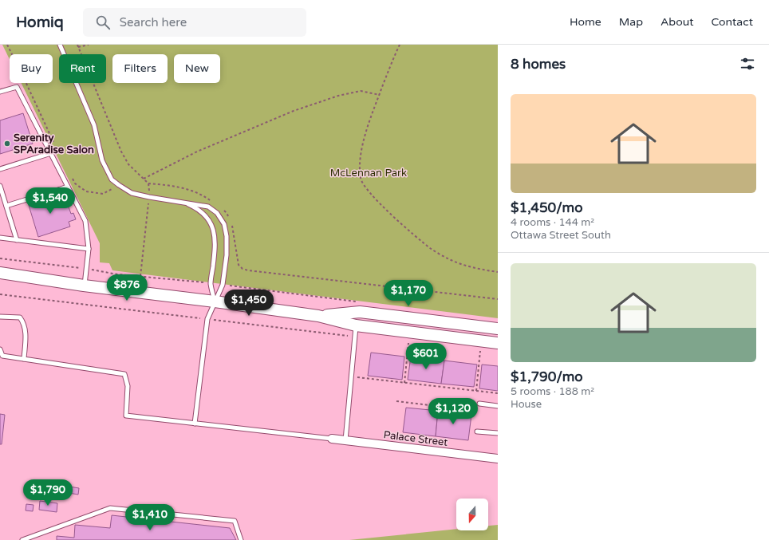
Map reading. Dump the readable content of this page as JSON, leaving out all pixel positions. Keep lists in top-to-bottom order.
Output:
{
  "streets": {
    "street": ["Palace Street"]
  },
  "parks": ["McLennan Park"],
  "places": ["Serenity SPAradise Salon"],
  "north": "bottom",
  "page": {
    "header": "Homiq",
    "search": "Search here",
    "nav": [
      "Home",
      "Map",
      "About",
      "Contact"
    ],
    "heading": "8 homes",
    "chip": [
      "Buy",
      "Rent",
      "Filters",
      "New"
    ],
    "list": [
      {
        "name": "$1,450/mo",
        "note": "4 rooms · 144 m² · Ottawa Street South"
      },
      {
        "name": "$1,790/mo",
        "note": "5 rooms · 188 m² · House"
      }
    ],
    "price": [
      "$1,540",
      "$876",
      "$1,170",
      "$1,450",
      "$601",
      "$1,120",
      "$1,790",
      "$1,410"
    ]
  }
}
